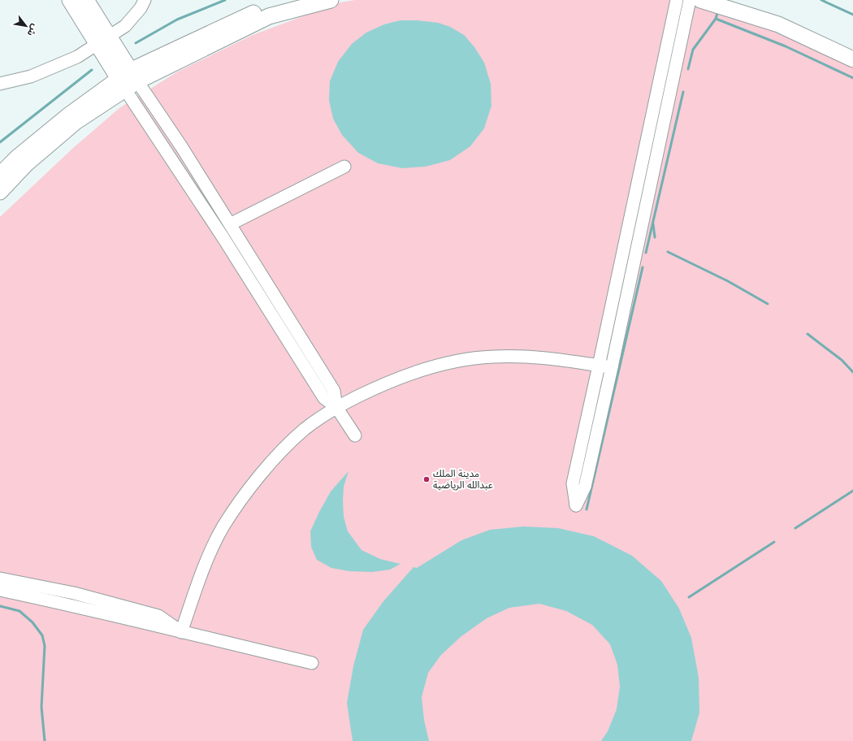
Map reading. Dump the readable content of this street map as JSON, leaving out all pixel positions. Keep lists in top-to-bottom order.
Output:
{
  "places": ["مدينة الملك عبدالله الرياضية"],
  "north": "bottom right"
}
